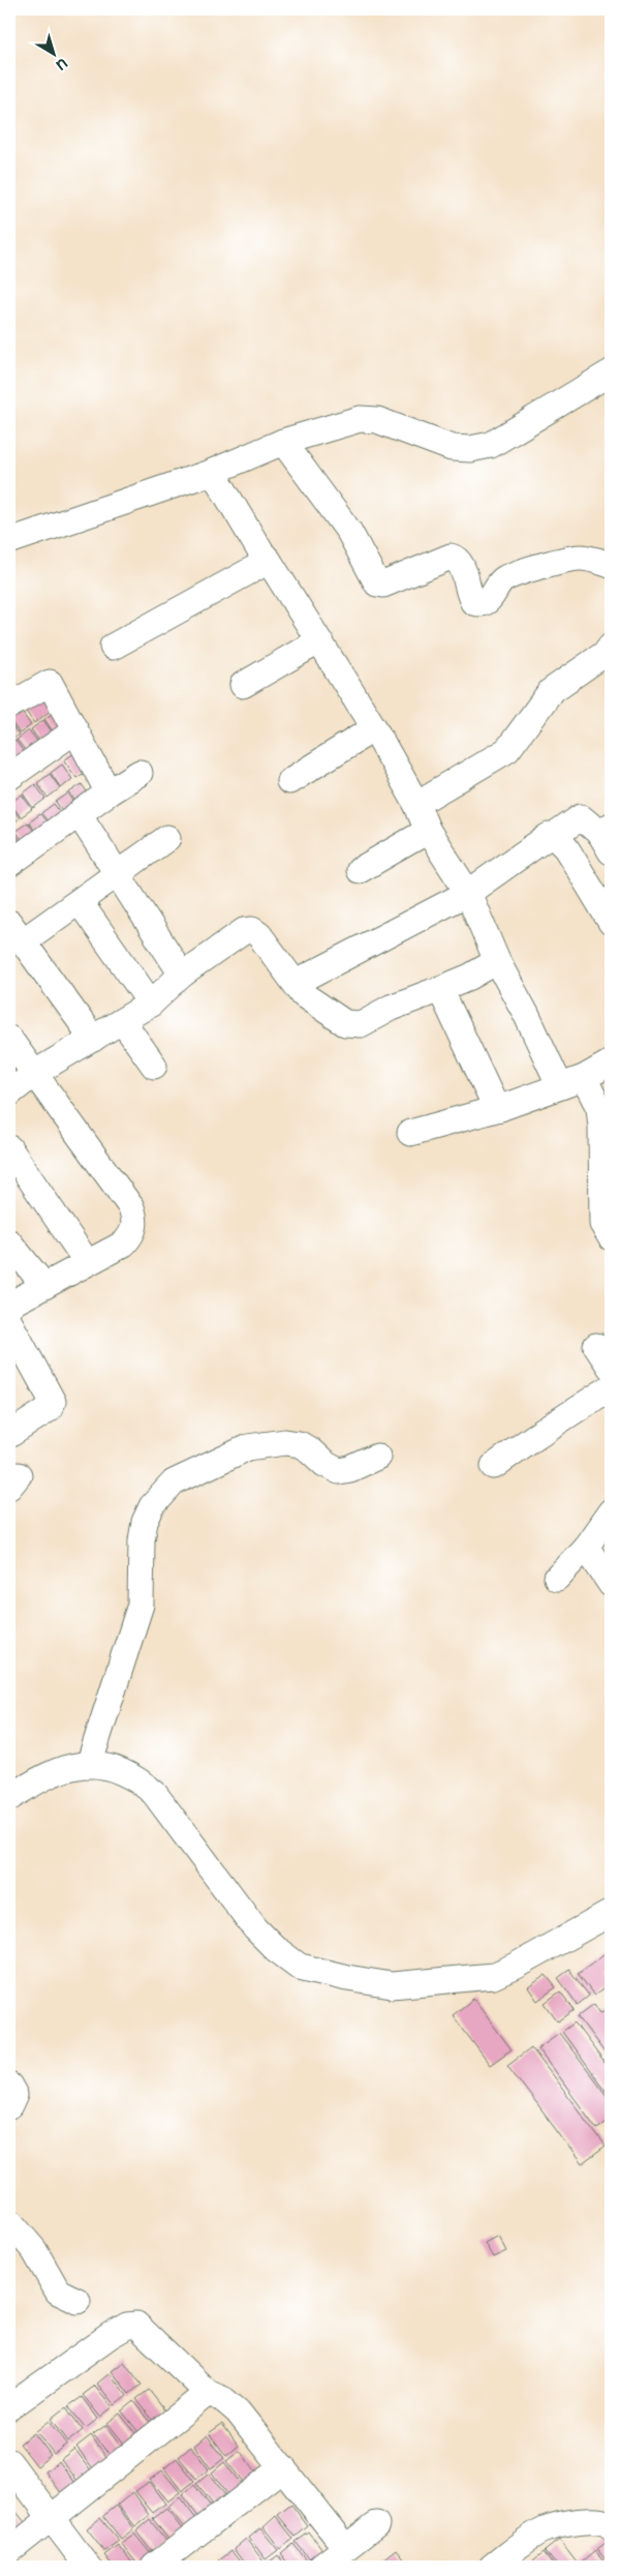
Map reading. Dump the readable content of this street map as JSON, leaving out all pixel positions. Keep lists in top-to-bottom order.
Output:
{
  "north": "bottom right"
}
